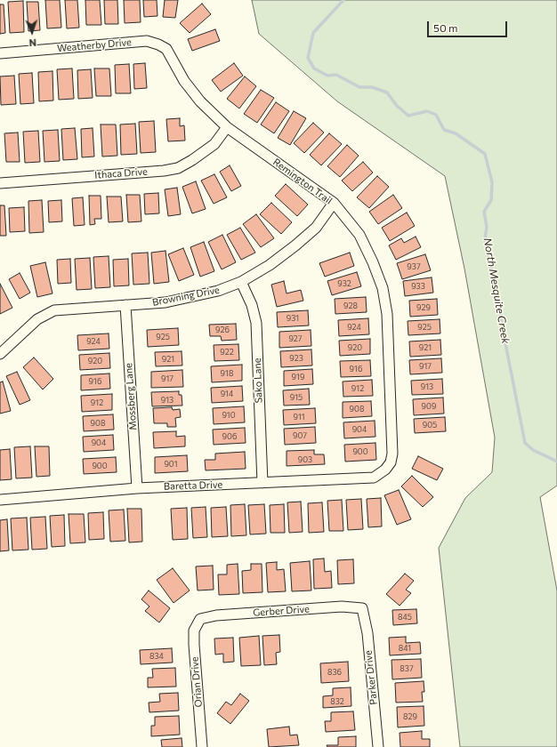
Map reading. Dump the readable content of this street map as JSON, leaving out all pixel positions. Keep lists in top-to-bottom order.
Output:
{
  "streets": {
    "street": [
      "Weatherby Drive",
      "Ithaca Drive",
      "Remington Trail",
      "Browning Drive",
      "Sako Lane",
      "Mossberg Lane",
      "Baretta Drive",
      "Gerber Drive",
      "Parker Drive",
      "Orian Drive"
    ]
  },
  "crossings": [
    ["Weatherby Drive", "Remington Trail"],
    ["Ithaca Drive", "Remington Trail"],
    ["Remington Trail", "Browning Drive"],
    ["Remington Trail", "Baretta Drive"],
    ["Browning Drive", "Sako Lane"],
    ["Browning Drive", "Mossberg Lane"],
    ["Sako Lane", "Baretta Drive"],
    ["Mossberg Lane", "Baretta Drive"],
    ["Gerber Drive", "Parker Drive"],
    ["Gerber Drive", "Orian Drive"]
  ],
  "water": ["North Mesquite Creek"],
  "house_numbers": [
    "937",
    "932",
    "933",
    "928",
    "929",
    "931",
    "924",
    "925",
    "926",
    "925",
    "927",
    "924",
    "920",
    "921",
    "922",
    "923",
    "921",
    "920",
    "917",
    "916",
    "918",
    "919",
    "917",
    "916",
    "913",
    "912",
    "914",
    "915",
    "913",
    "912",
    "909",
    "908",
    "910",
    "911",
    "908",
    "905",
    "904",
    "907",
    "906",
    "904",
    "900",
    "903",
    "901",
    "900",
    "845",
    "841",
    "834",
    "837",
    "836",
    "832",
    "829"
  ],
  "scale_bar": "50 m",
  "north": "bottom"
}
